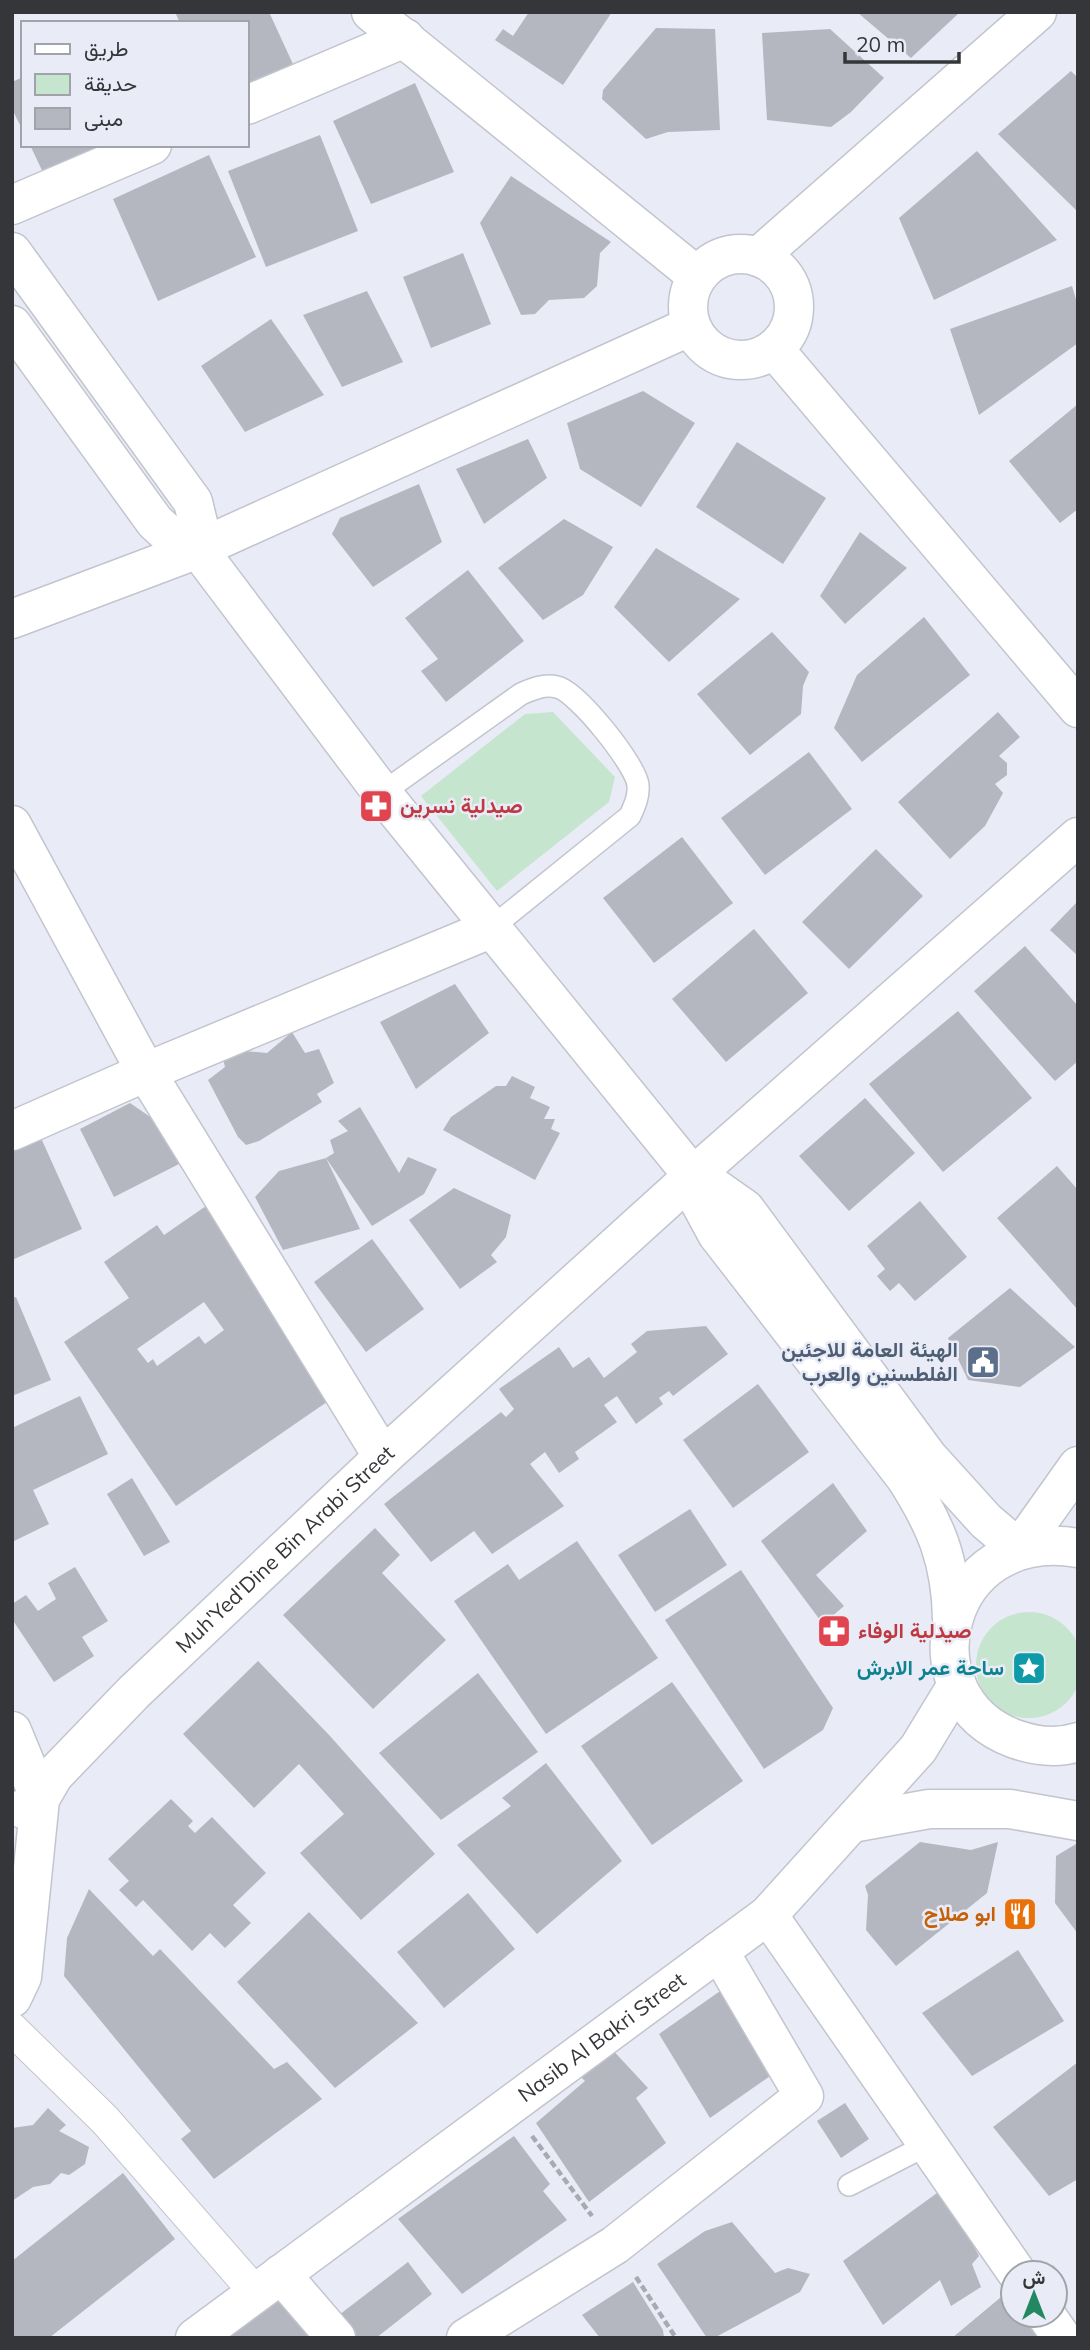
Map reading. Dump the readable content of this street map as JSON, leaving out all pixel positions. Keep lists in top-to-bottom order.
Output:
{
  "streets": {
    "street": ["Muh'Yed'Dine Bin Arabi Street", "Nasib Al Bakri Street"]
  },
  "places": {
    "pharmacy": ["صيدلية نسرين", "صيدلية الوفاء"],
    "public building": ["الهيئة العامة للاجئين الفلطسنين والعرب"],
    "place": ["ساحة عمر الابرش"],
    "restaurant": ["ابو صلاح"]
  },
  "legend": ["طريق", "حديقة", "مبنى"],
  "scale_bar": "20 m",
  "north": "top"
}
